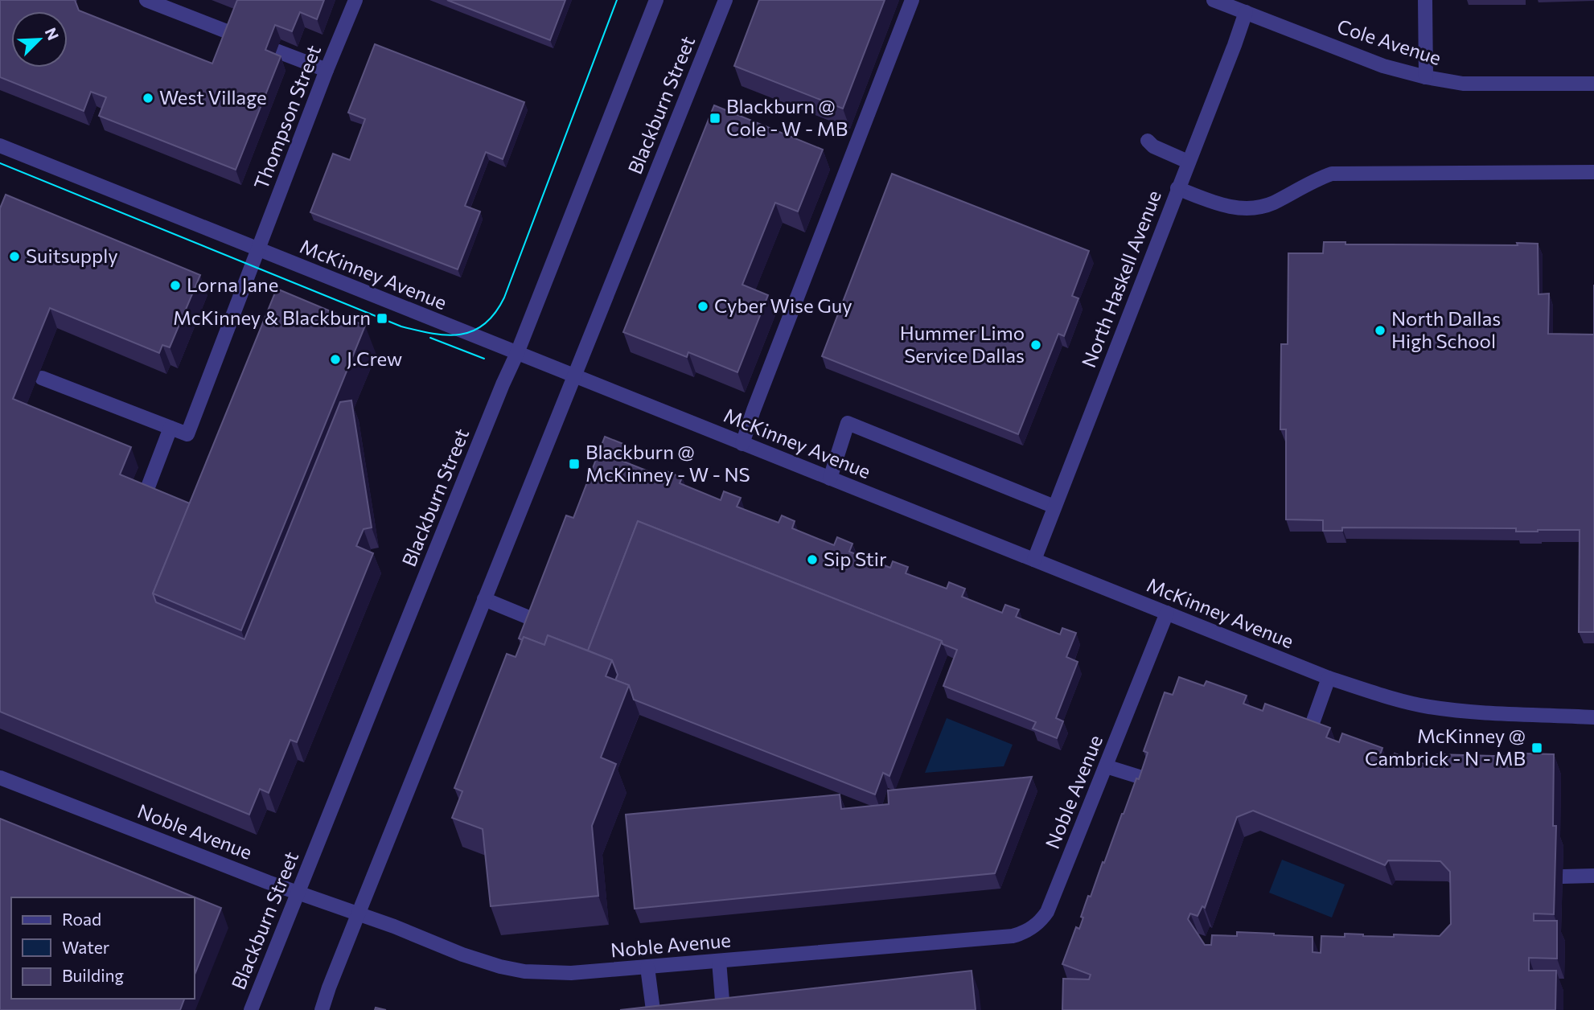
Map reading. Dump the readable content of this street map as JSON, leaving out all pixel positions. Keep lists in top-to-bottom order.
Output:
{
  "streets": {
    "street": [
      "Cole Avenue",
      "Blackburn Street",
      "Thompson Street",
      "McKinney Avenue",
      "North Haskell Avenue",
      "Noble Avenue"
    ]
  },
  "crossings": [
    ["Cole Avenue", "North Haskell Avenue"],
    ["Blackburn Street", "McKinney Avenue"],
    ["Blackburn Street", "Noble Avenue"],
    ["Thompson Street", "McKinney Avenue"],
    ["McKinney Avenue", "North Haskell Avenue"],
    ["McKinney Avenue", "Noble Avenue"]
  ],
  "places": {
    "other": [
      "West Village",
      "Suitsupply",
      "Lorna Jane",
      "Cyber Wise Guy",
      "North Dallas High School",
      "Hummer Limo Service Dallas",
      "J.Crew",
      "Sip Stir"
    ],
    "transit": [
      "Blackburn @ Cole - W - MB",
      "McKinney & Blackburn",
      "Blackburn @ McKinney - W - NS",
      "McKinney @ Cambrick - N - MB"
    ]
  },
  "legend": ["Road", "Water", "Building"],
  "north": "top right"
}
